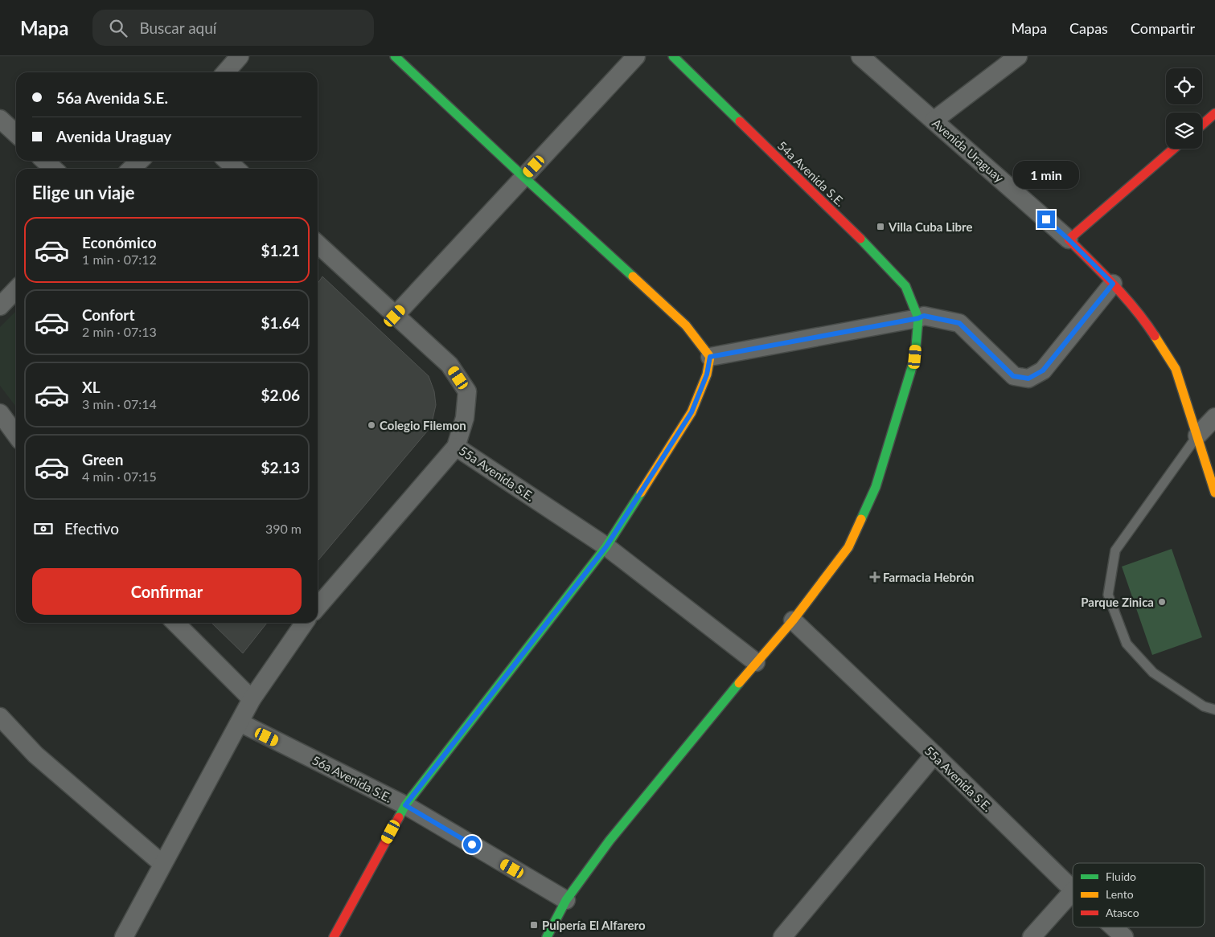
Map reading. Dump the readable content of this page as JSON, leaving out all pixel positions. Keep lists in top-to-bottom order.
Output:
{
  "streets": {
    "street": [
      "Avenida Uraguay",
      "54a Avenida S.E.",
      "55a Avenida S.E.",
      "56a Avenida S.E."
    ]
  },
  "places": {
    "transit": ["Villa Cuba Libre", "Pulpería El Alfarero"],
    "other": ["Colegio Filemon", "Parque Zinica"],
    "health": ["Farmacia Hebrón"]
  },
  "legend": ["Fluido", "Lento", "Atasco"],
  "page": {
    "header": "Mapa",
    "search": "Buscar aquí",
    "nav": ["Mapa", "Capas", "Compartir"],
    "banner": ["56a Avenida S.E.", "Avenida Uraguay"],
    "bubble": "1 min",
    "heading": "Elige un viaje",
    "list": [
      {
        "name": "Económico",
        "note": "1 min · 07:12",
        "value": "$1.21"
      },
      {
        "name": "Confort",
        "note": "2 min · 07:13",
        "value": "$1.64"
      },
      {
        "name": "XL",
        "note": "3 min · 07:14",
        "value": "$2.06"
      },
      {
        "name": "Green",
        "note": "4 min · 07:15",
        "value": "$2.13"
      }
    ],
    "pay": ["Efectivo", "390 m"],
    "buttons": "Confirmar"
  }
}
